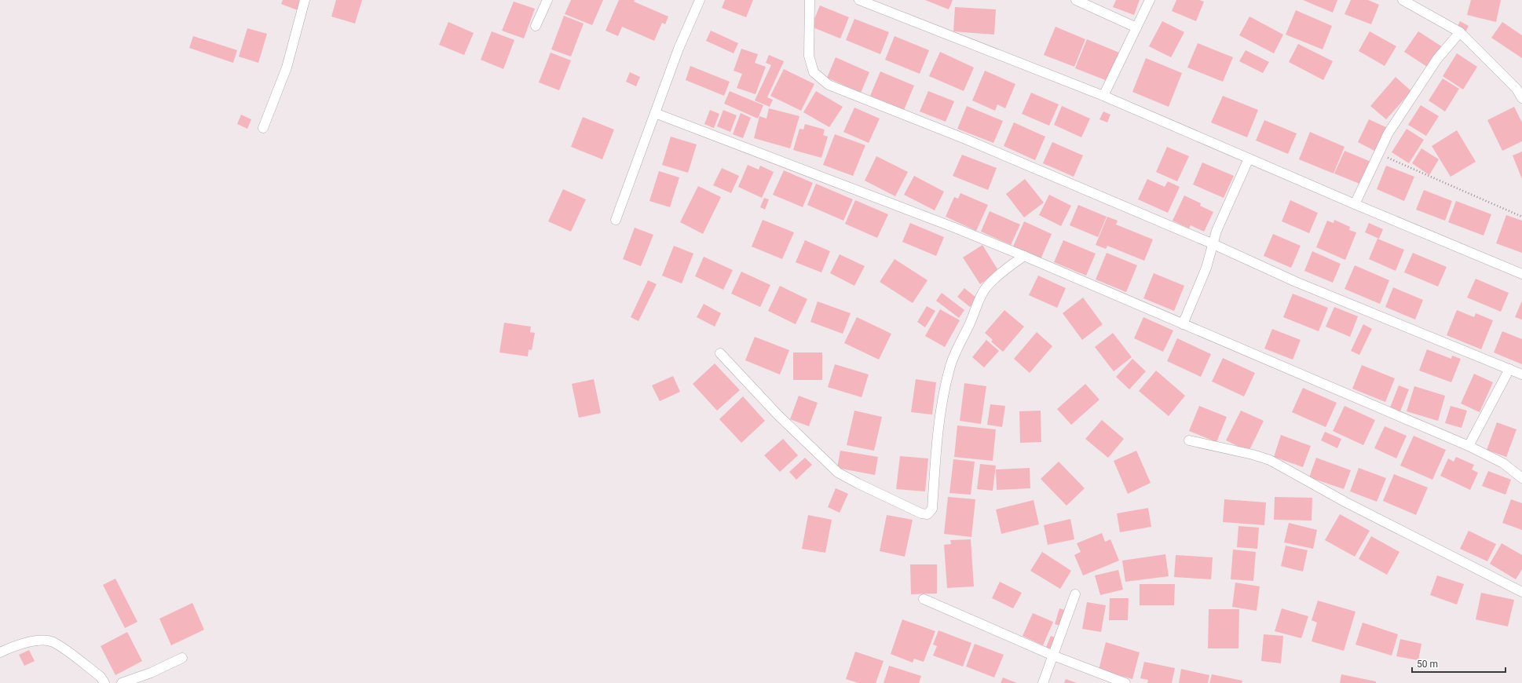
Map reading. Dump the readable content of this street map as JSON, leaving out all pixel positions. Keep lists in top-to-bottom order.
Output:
{
  "scale_bar": "50 m"
}
